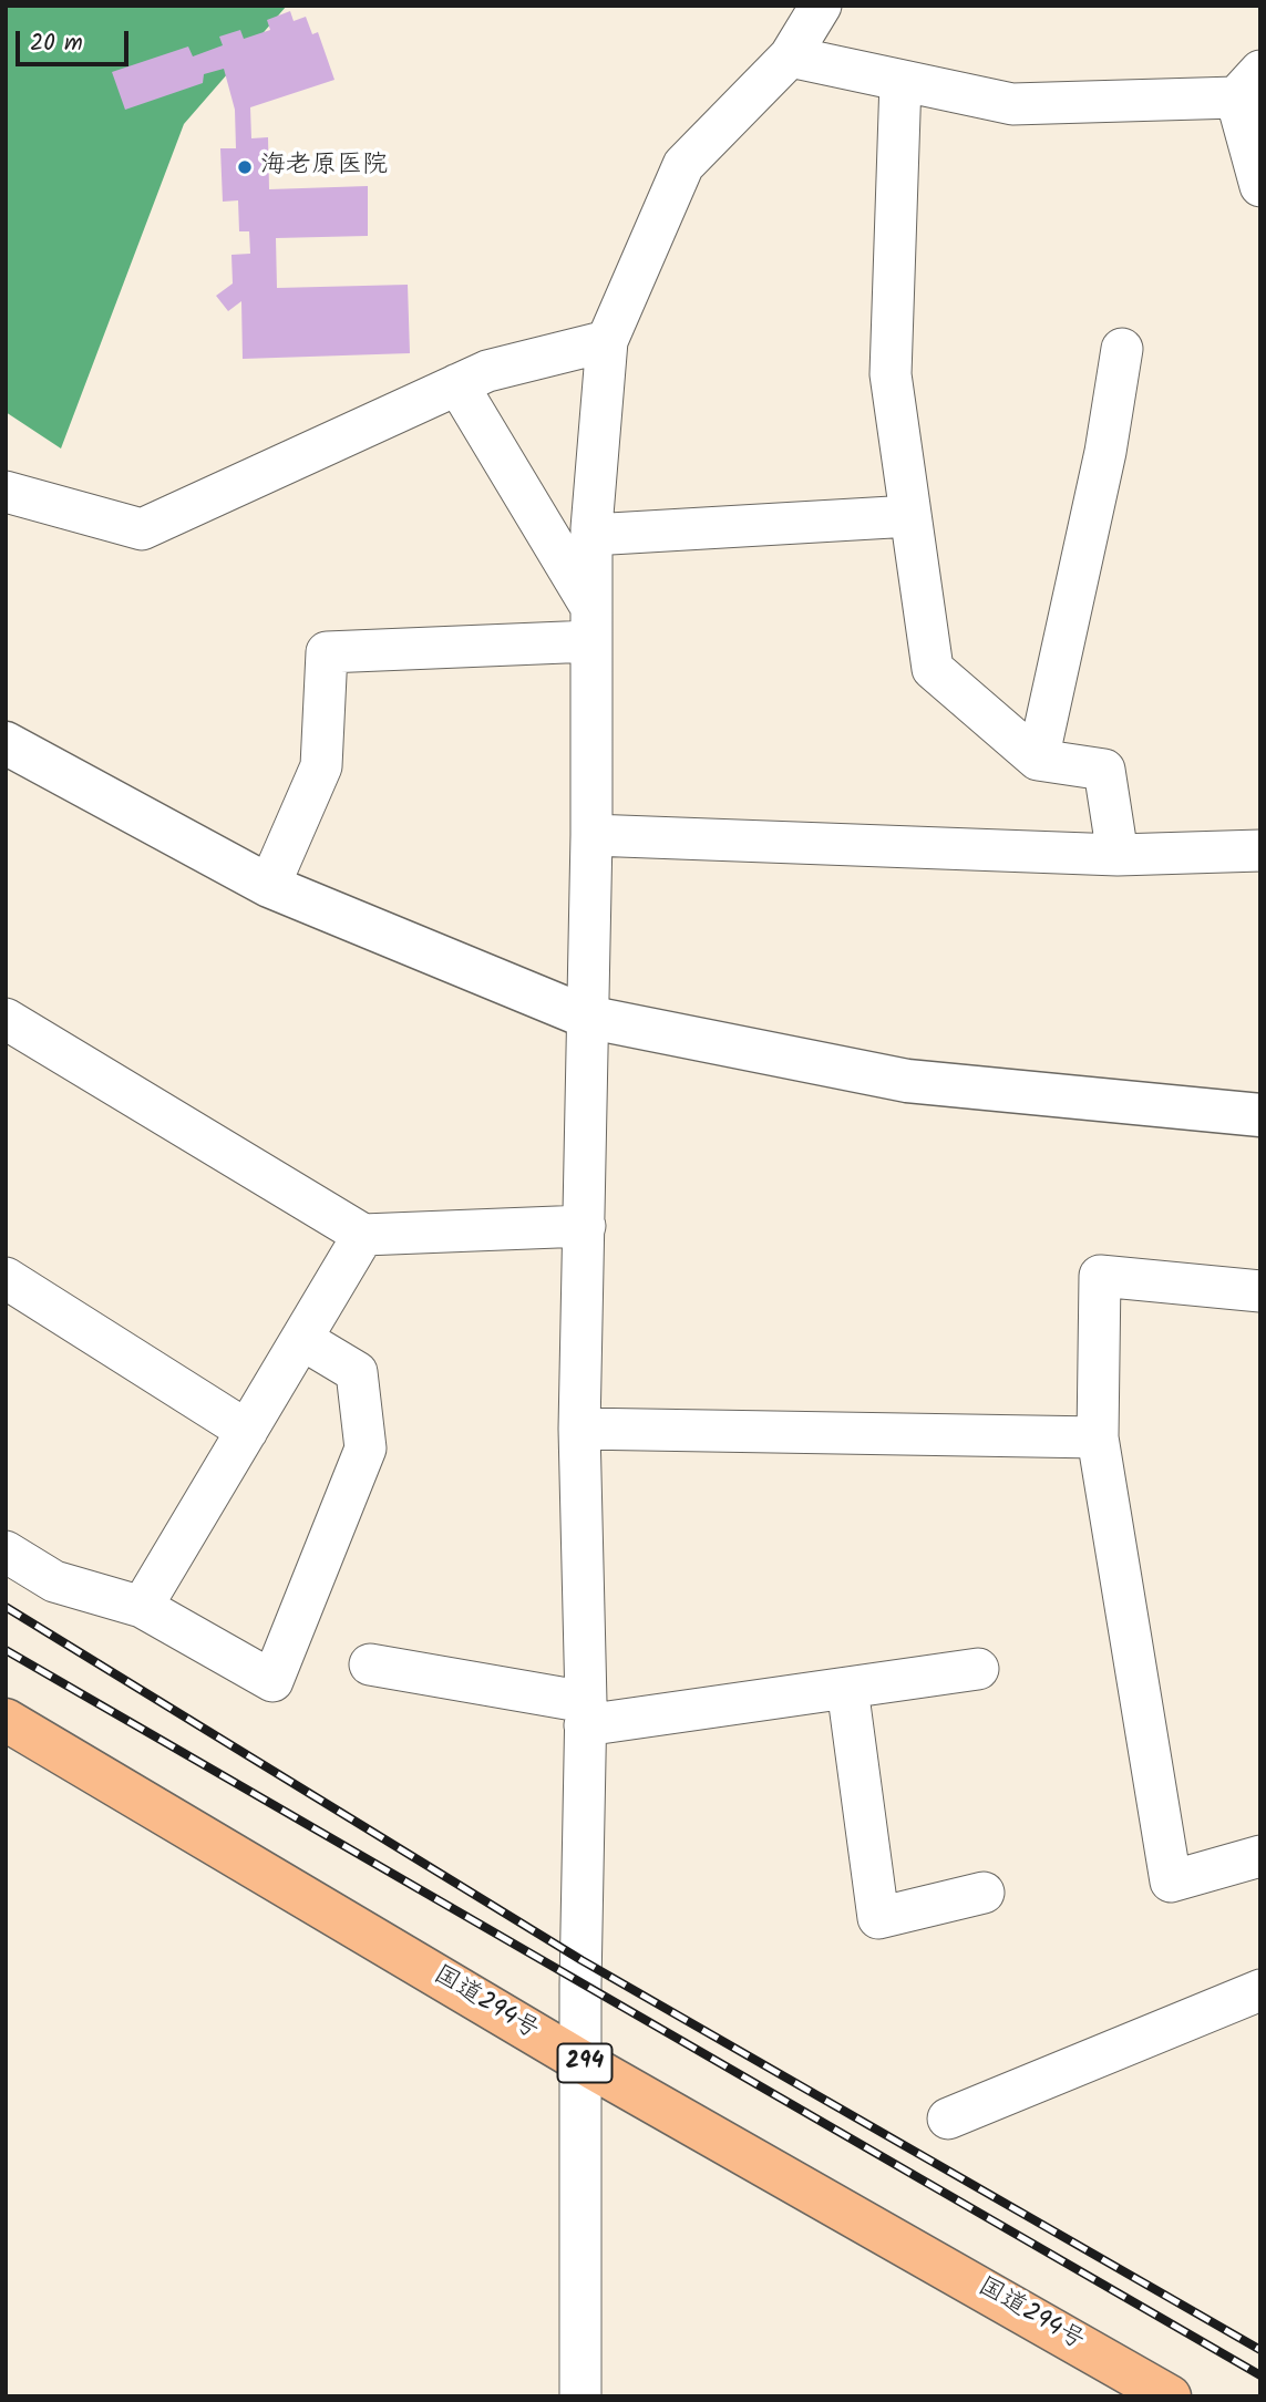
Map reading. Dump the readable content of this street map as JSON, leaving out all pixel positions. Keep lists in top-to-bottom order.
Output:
{
  "streets": {
    "highway": ["国道294号", "294"]
  },
  "places": ["海老原医院"],
  "scale_bar": "20 m"
}
